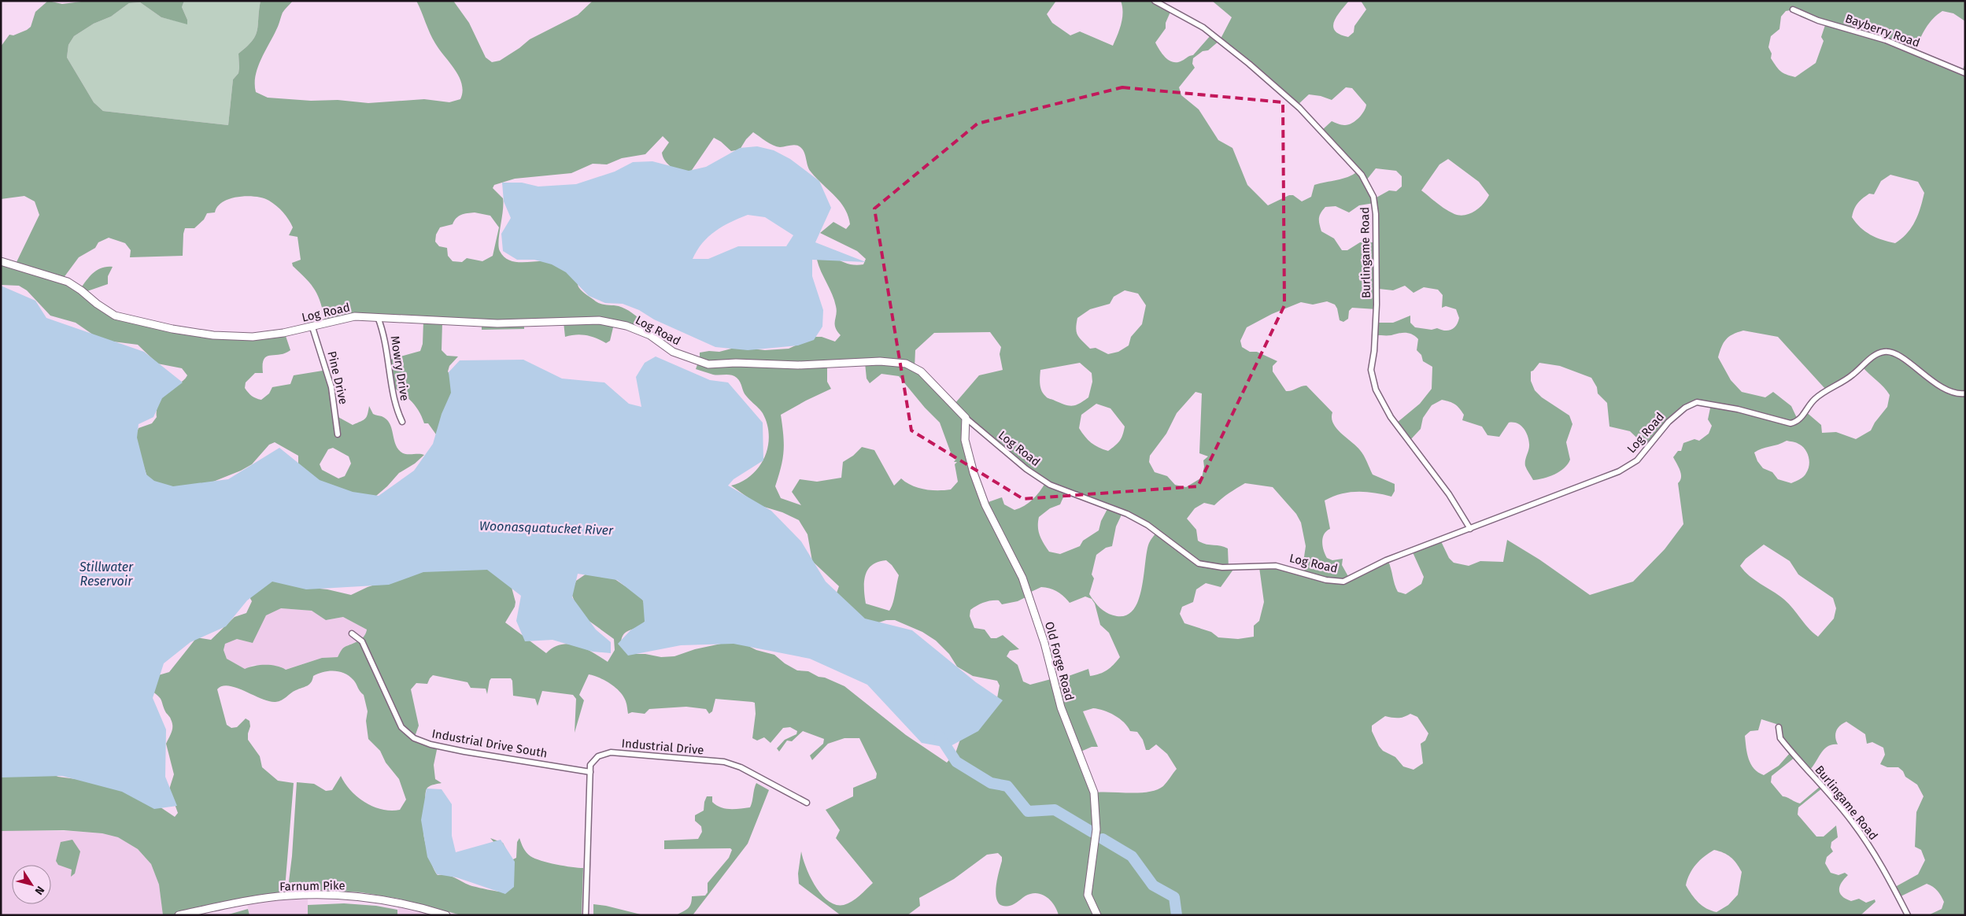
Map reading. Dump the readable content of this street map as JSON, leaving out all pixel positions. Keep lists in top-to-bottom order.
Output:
{
  "streets": {
    "street": [
      "Bayberry Road",
      "Burlingame Road",
      "Log Road",
      "Mowry Drive",
      "Pine Drive",
      "Old Forge Road",
      "Industrial Drive South",
      "Industrial Drive",
      "Farnum Pike"
    ]
  },
  "crossings": [
    ["Burlingame Road", "Log Road"],
    ["Log Road", "Mowry Drive"],
    ["Log Road", "Pine Drive"],
    ["Log Road", "Old Forge Road"],
    ["Industrial Drive South", "Industrial Drive"]
  ],
  "water": ["Woonasquatucket River", "Stillwater Reservoir"],
  "north": "bottom right"
}
